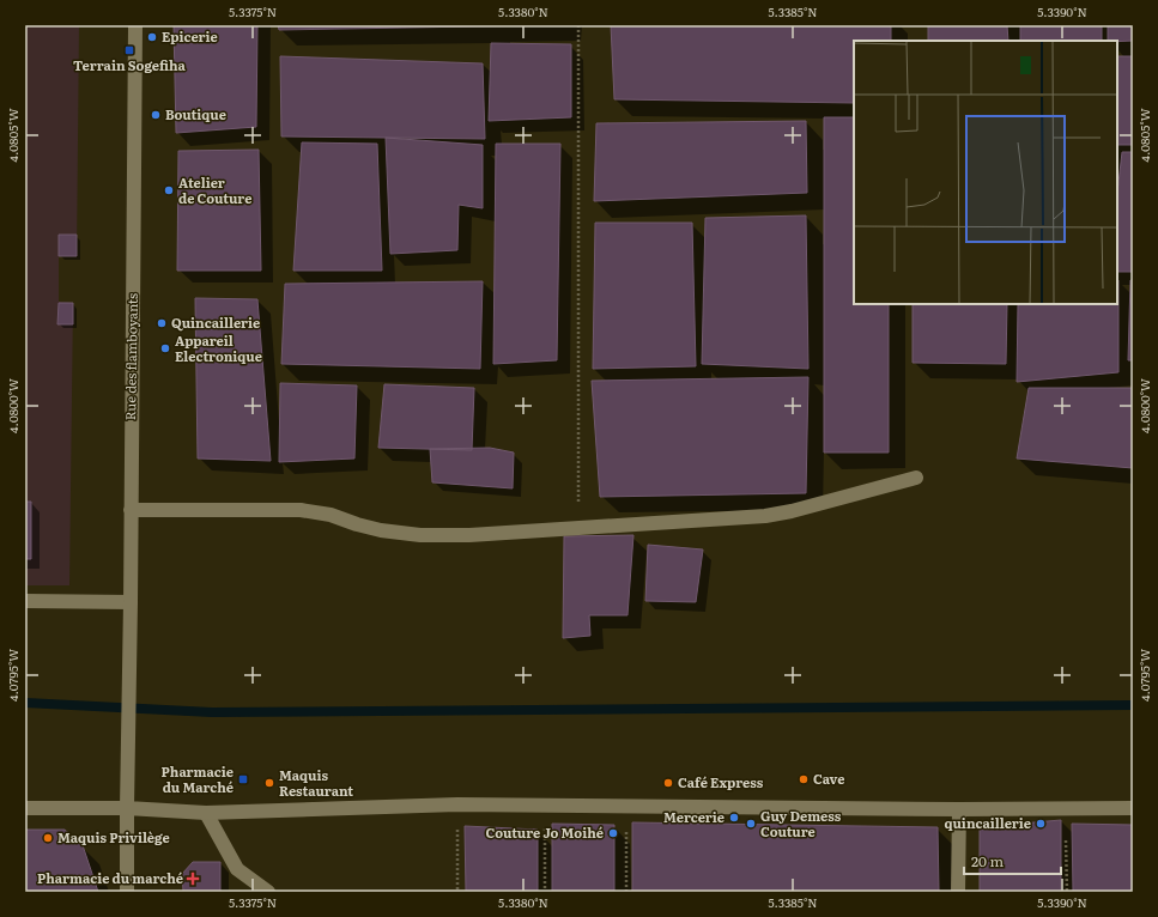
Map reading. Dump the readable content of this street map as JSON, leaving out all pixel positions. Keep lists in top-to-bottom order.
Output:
{
  "streets": {
    "street": ["Rue des flamboyants"]
  },
  "places": {
    "other": [
      "Epicerie",
      "Boutique",
      "Atelier de Couture",
      "Quincaillerie",
      "Appareil Electronique",
      "Cave",
      "Maquis Restaurant",
      "Café Express",
      "Mercerie",
      "Guy Demess Couture",
      "quincaillerie",
      "Couture Jo Moihé",
      "Maquis Privilège"
    ],
    "transit": ["Terrain Sogefiha", "Pharmacie du Marché"],
    "health": ["Pharmacie du marché"]
  },
  "scale_bar": "20 m",
  "coordinates": [
    "5.3375°N",
    "5.3380°N",
    "5.3385°N",
    "5.3390°N",
    "4.0805°W",
    "4.0800°W",
    "4.0795°W"
  ]
}
